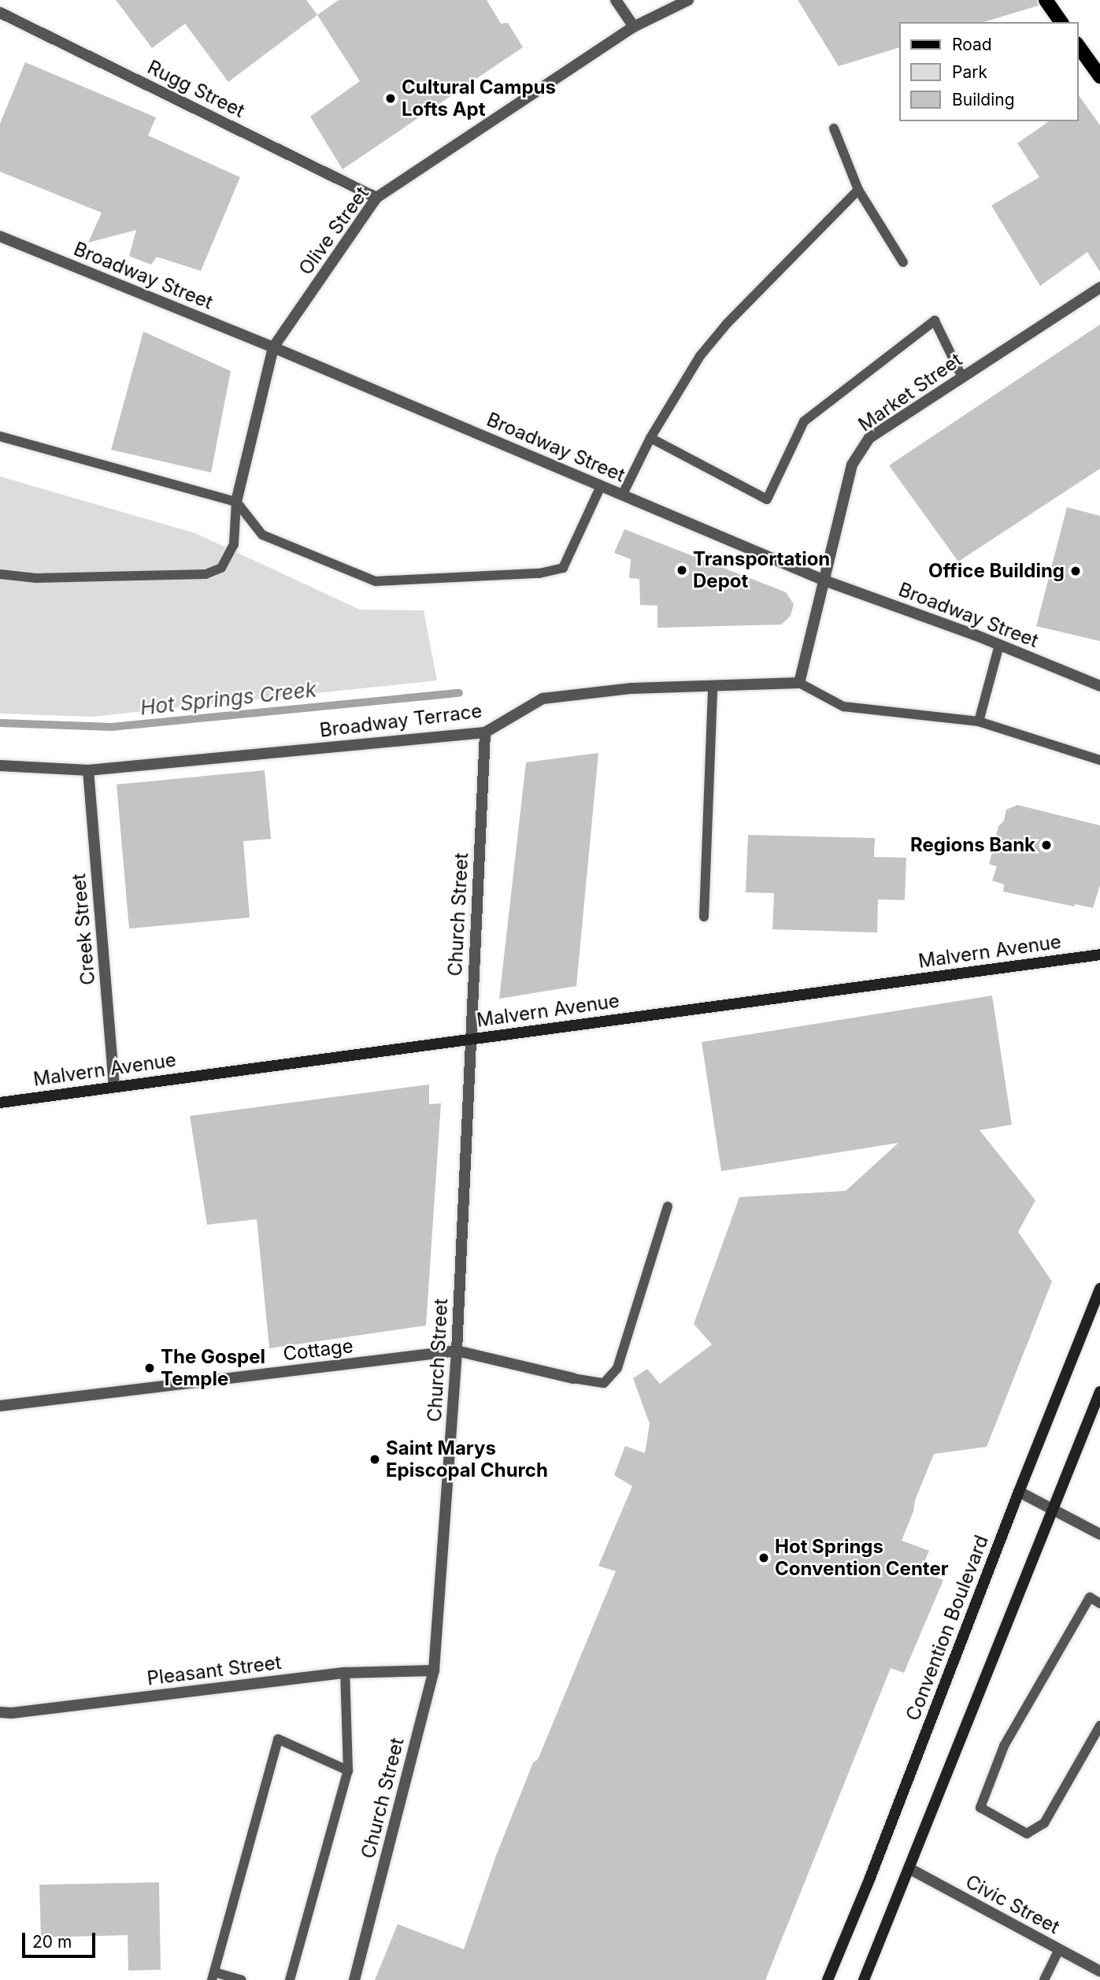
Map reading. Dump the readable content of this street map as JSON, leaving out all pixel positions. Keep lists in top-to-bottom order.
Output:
{
  "streets": {
    "street": [
      "Rugg Street",
      "Olive Street",
      "Broadway Street",
      "Market Street",
      "Broadway Terrace",
      "Church Street",
      "Creek Street",
      "Malvern Avenue",
      "Cottage",
      "Convention Boulevard",
      "Pleasant Street",
      "Civic Street"
    ]
  },
  "crossings": [
    ["Rugg Street", "Olive Street"],
    ["Olive Street", "Broadway Street"],
    ["Broadway Street", "Market Street"],
    ["Market Street", "Broadway Terrace"],
    ["Broadway Terrace", "Church Street"],
    ["Broadway Terrace", "Creek Street"],
    ["Church Street", "Malvern Avenue"],
    ["Church Street", "Cottage"],
    ["Church Street", "Pleasant Street"],
    ["Creek Street", "Malvern Avenue"]
  ],
  "water": ["Hot Springs Creek"],
  "places": [
    "Cultural Campus Lofts Apt",
    "Transportation Depot",
    "Office Building",
    "Regions Bank",
    "The Gospel Temple",
    "Saint Marys Episcopal Church",
    "Hot Springs Convention Center"
  ],
  "legend": ["Road", "Park", "Building"],
  "scale_bar": "20 m"
}
